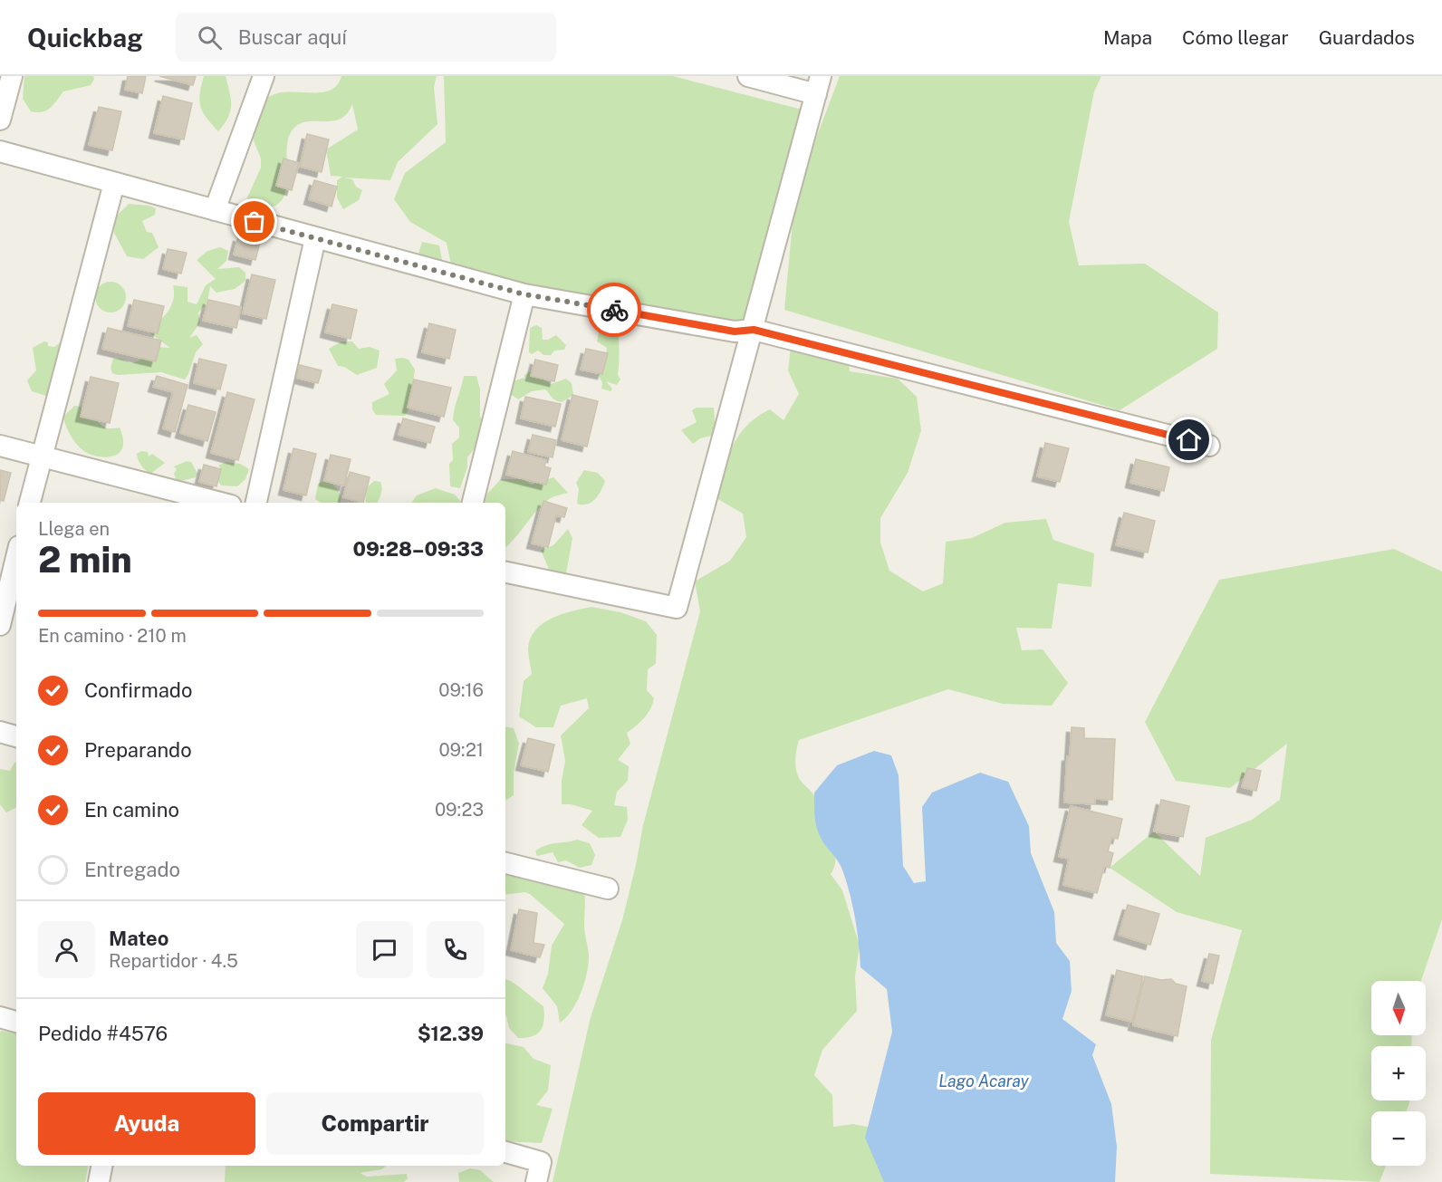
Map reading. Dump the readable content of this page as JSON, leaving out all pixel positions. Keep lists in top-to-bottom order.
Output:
{
  "water": ["Lago Acaray"],
  "north": "bottom",
  "page": {
    "header": "Quickbag",
    "search": "Buscar aquí",
    "nav": ["Mapa", "Cómo llegar", "Guardados"],
    "heading": ["2 min", "Llega en", "09:28–09:33"],
    "panel": [
      "Mateo",
      "Repartidor · 4.5",
      "Pedido #4576",
      "$12.39"
    ],
    "bar": "En camino · 210 m",
    "list": [
      ["Confirmado", "09:16"],
      ["Preparando", "09:21"],
      ["En camino", "09:23"],
      "Entregado"
    ],
    "map_buttons": ["+", "−"],
    "buttons": ["Ayuda", "Compartir"]
  }
}
